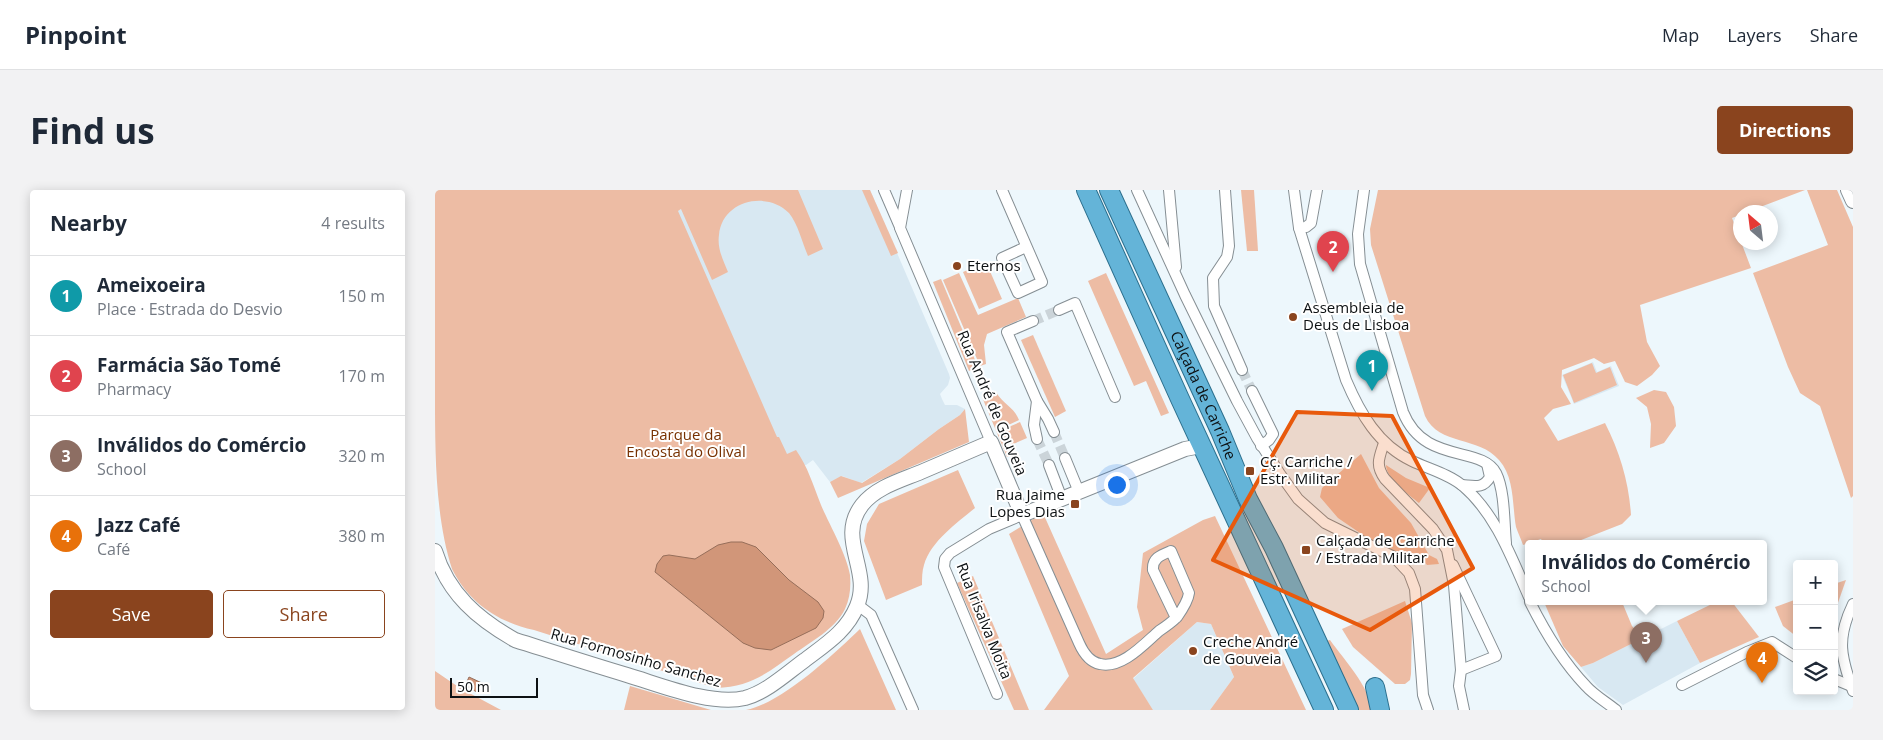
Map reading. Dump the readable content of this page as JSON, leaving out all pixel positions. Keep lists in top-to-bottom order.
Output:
{
  "streets": {
    "highway": ["Calçada de Carriche"],
    "street": ["Rua André de Gouveia", "Rua Irisalva Moita", "Rua Formosinho Sanchez"]
  },
  "crossings": [
    ["Rua André de Gouveia", "Rua Irisalva Moita"],
    ["Rua André de Gouveia", "Rua Formosinho Sanchez"]
  ],
  "parks": ["Parque da Encosta do Olival"],
  "places": {
    "other": ["Eternos", "Assembleia de Deus de Lisboa", "Creche André de Gouveia"],
    "transit": ["Cç. Carriche / Estr. Militar", "Rua Jaime Lopes Dias", "Calçada de Carriche / Estrada Militar"]
  },
  "scale_bar": "50 m",
  "north": "top left",
  "page": {
    "header": "Pinpoint",
    "nav": ["Map", "Layers", "Share"],
    "buttons": [
      "Directions",
      ["Save", "Share"]
    ],
    "title": "Find us",
    "heading": ["Nearby", "4 results"],
    "pins": [
      "2",
      "1",
      "3",
      "4"
    ],
    "list": [
      {
        "mark": "1",
        "name": "Ameixoeira",
        "note": "Place · Estrada do Desvio",
        "value": "150 m"
      },
      {
        "mark": "2",
        "name": "Farmácia São Tomé",
        "note": "Pharmacy",
        "value": "170 m"
      },
      {
        "mark": "3",
        "name": "Inválidos do Comércio",
        "note": "School",
        "value": "320 m"
      },
      {
        "mark": "4",
        "name": "Jazz Café",
        "note": "Café",
        "value": "380 m"
      }
    ],
    "popup": ["Inválidos do Comércio", "School"],
    "map_buttons": ["+", "−"],
    "scale": "50 m"
  }
}
